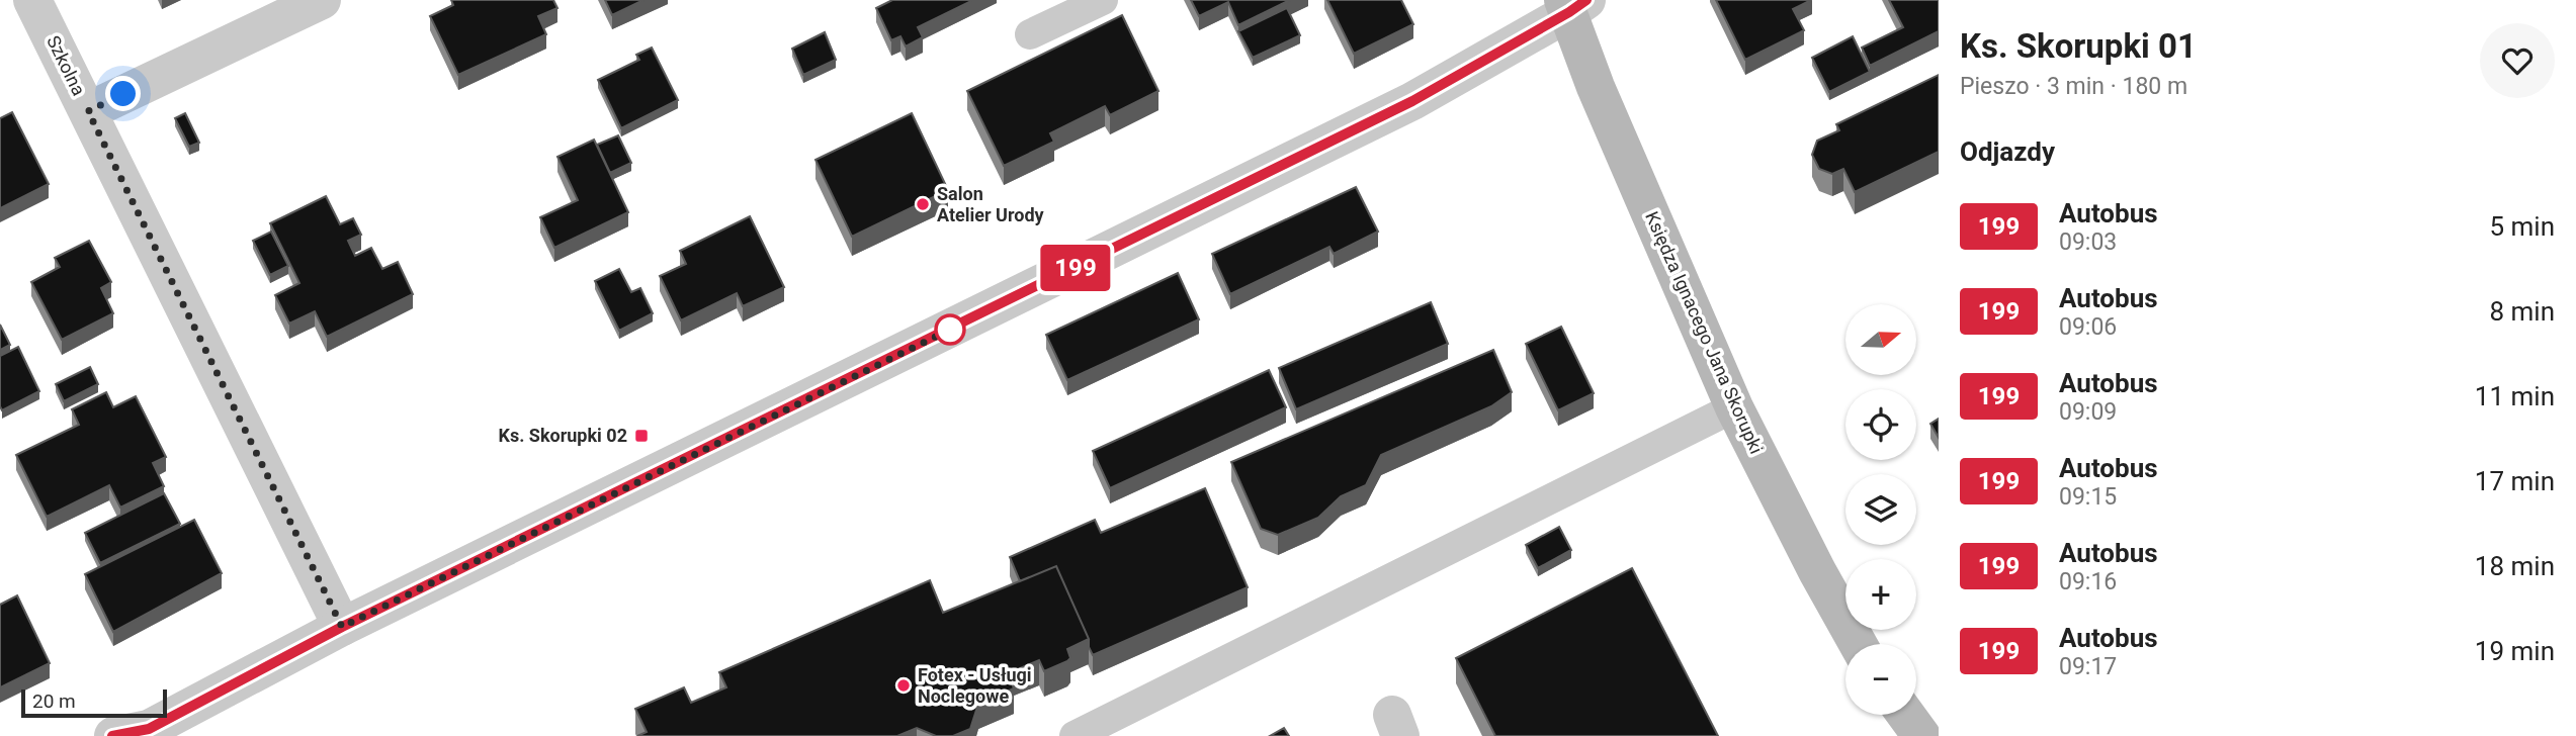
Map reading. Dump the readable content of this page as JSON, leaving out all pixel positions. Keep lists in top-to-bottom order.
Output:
{
  "streets": {
    "main road": ["Księdza Ignacego Jana Skorupki"],
    "street": ["Szkolna"]
  },
  "places": {
    "other": ["Salon Atelier Urody", "Fotex - Usługi Noclegowe"],
    "transit": ["Ks. Skorupki 02"]
  },
  "lines": ["bus line 199"],
  "scale_bar": "20 m",
  "north": "right",
  "page": {
    "on_map": "199",
    "heading": [
      ["Ks. Skorupki 01", "Pieszo · 3 min · 180 m"],
      "Odjazdy"
    ],
    "list": [
      {
        "mark": "199",
        "name": "Autobus",
        "note": "09:03",
        "value": "5 min"
      },
      {
        "mark": "199",
        "name": "Autobus",
        "note": "09:06",
        "value": "8 min"
      },
      {
        "mark": "199",
        "name": "Autobus",
        "note": "09:09",
        "value": "11 min"
      },
      {
        "mark": "199",
        "name": "Autobus",
        "note": "09:15",
        "value": "17 min"
      },
      {
        "mark": "199",
        "name": "Autobus",
        "note": "09:16",
        "value": "18 min"
      },
      {
        "mark": "199",
        "name": "Autobus",
        "note": "09:17",
        "value": "19 min"
      }
    ],
    "map_buttons": ["+", "−"],
    "scale": "20 m"
  }
}
